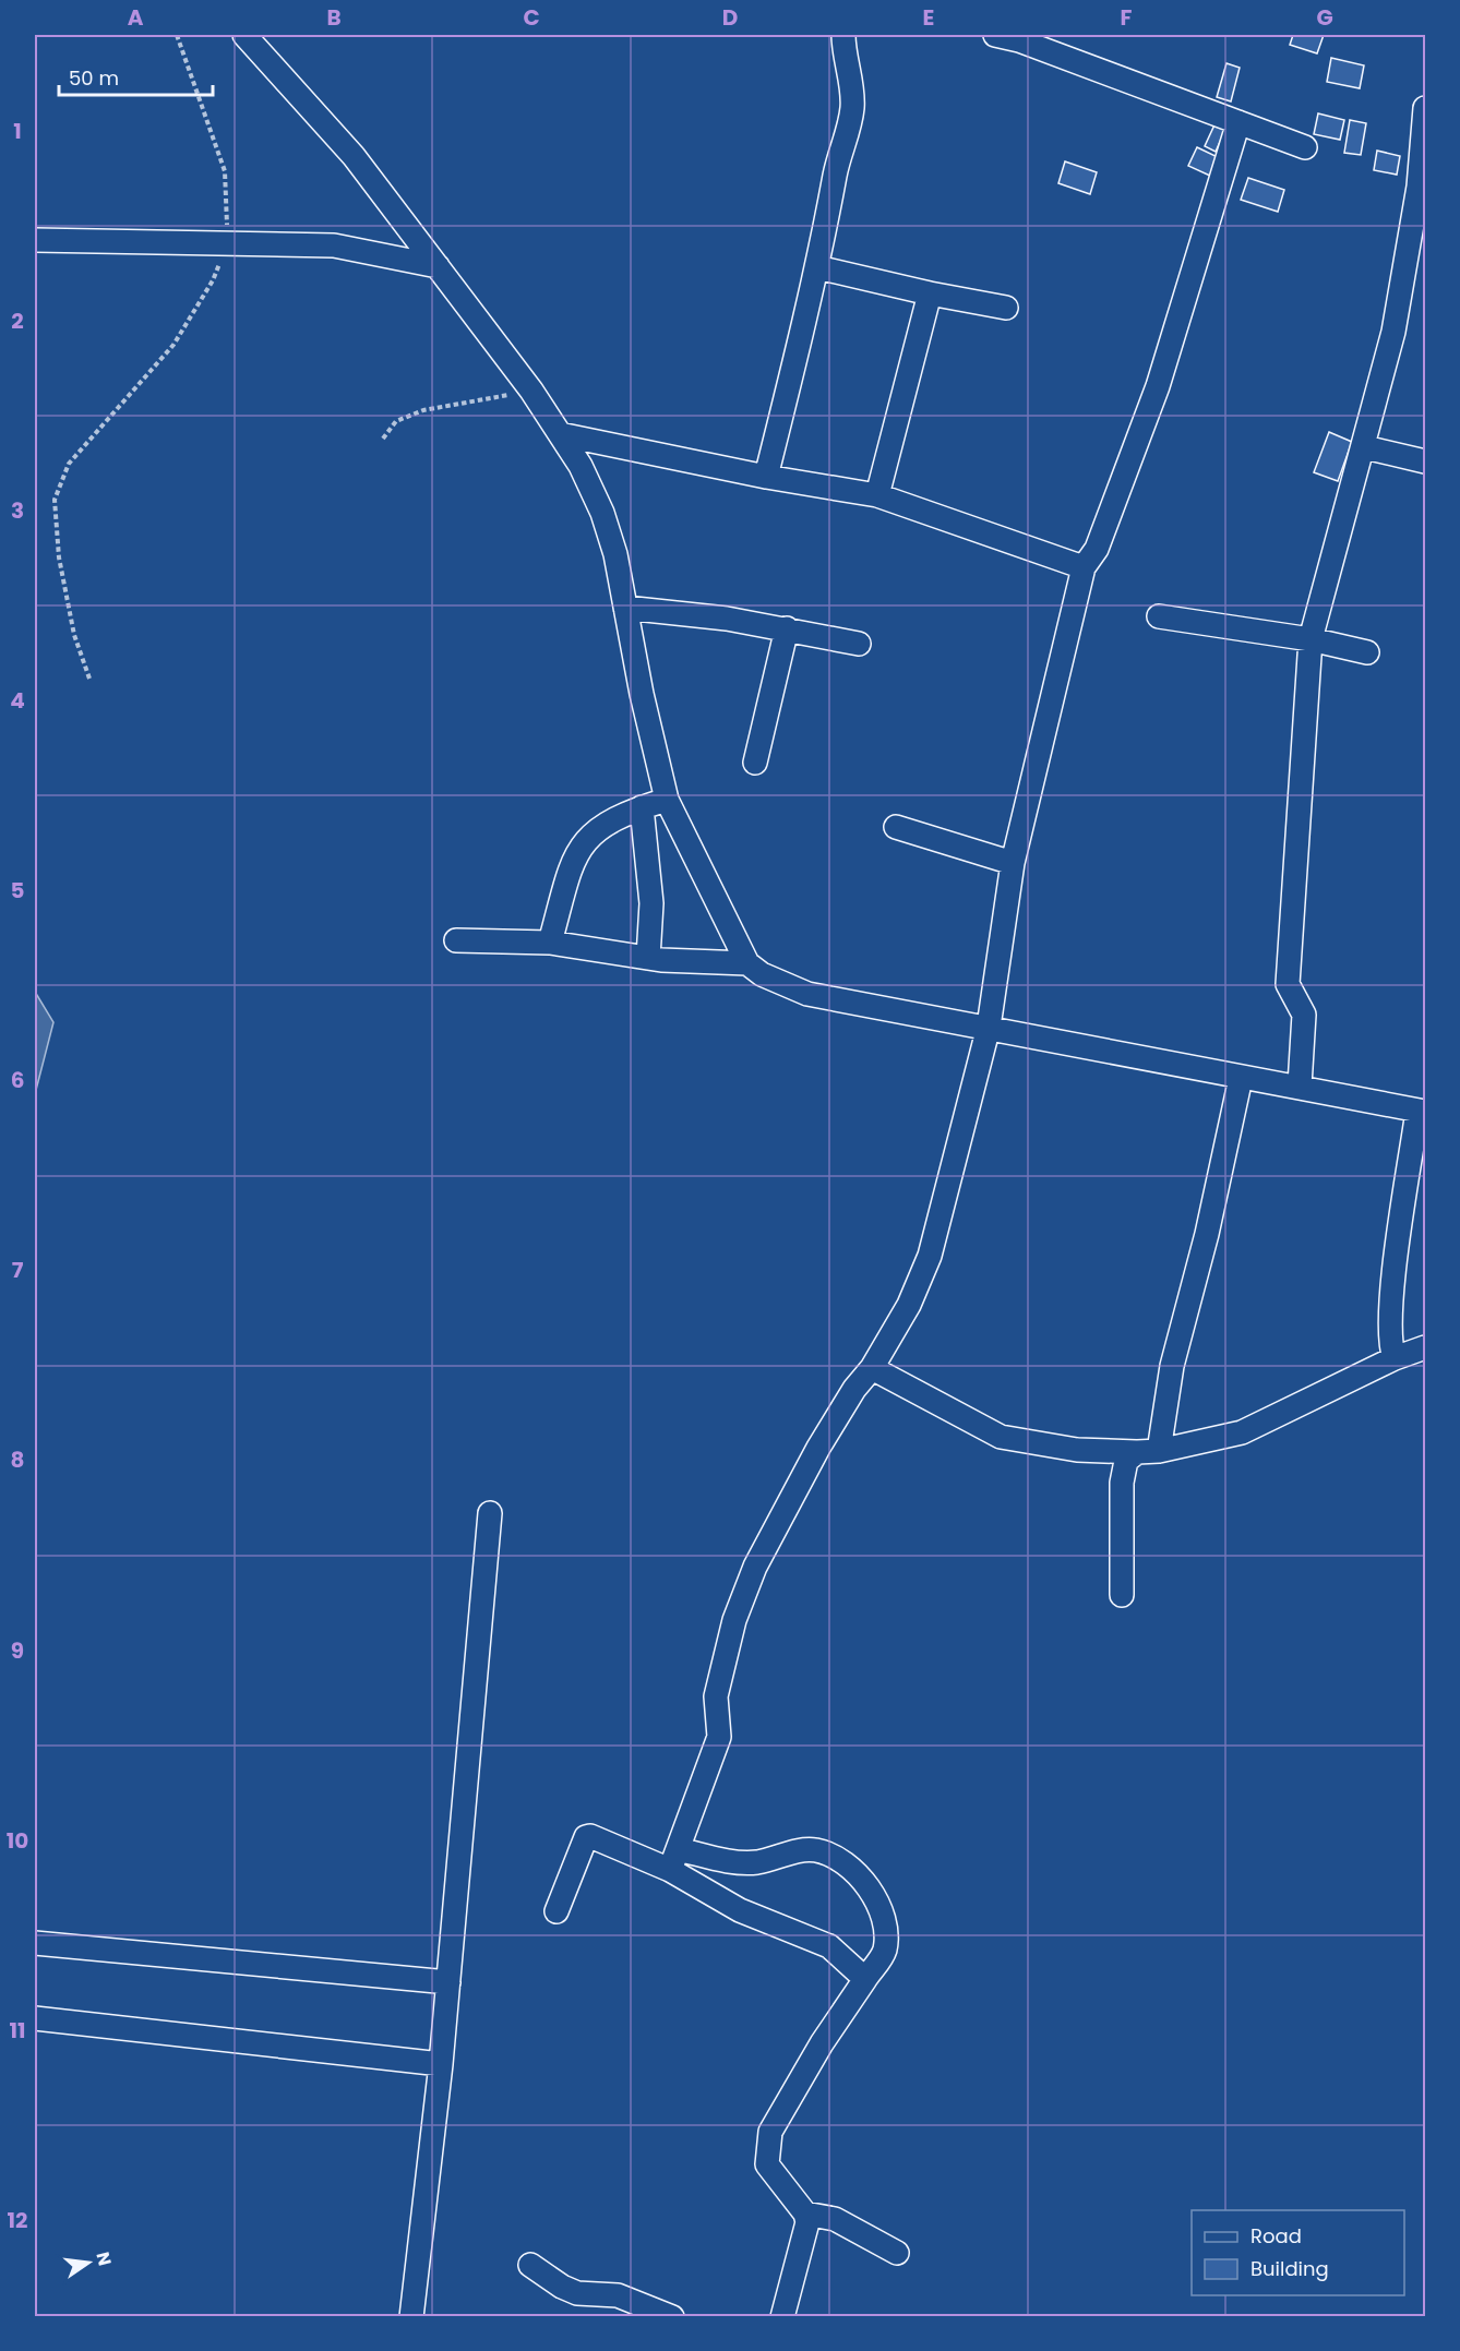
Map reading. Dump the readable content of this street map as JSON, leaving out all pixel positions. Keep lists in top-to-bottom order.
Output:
{
  "legend": ["Road", "Building"],
  "scale_bar": "50 m",
  "north": "right",
  "grid": {
    "columns": [
      "A",
      "B",
      "C",
      "D",
      "E",
      "F",
      "G"
    ],
    "rows": [
      "1",
      "2",
      "3",
      "4",
      "5",
      "6",
      "7",
      "8",
      "9",
      "10",
      "11",
      "12"
    ]
  }
}
